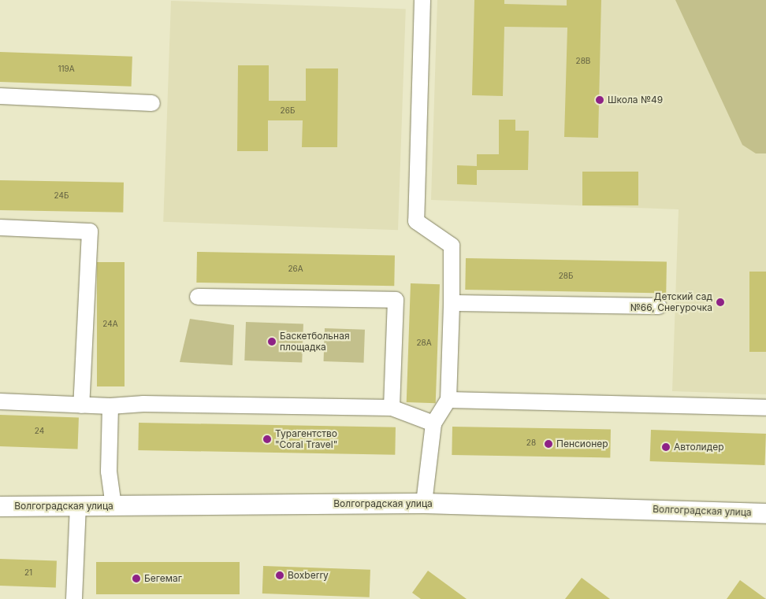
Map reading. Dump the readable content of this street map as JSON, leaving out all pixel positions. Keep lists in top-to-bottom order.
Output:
{
  "streets": {
    "main road": ["Волгоградская улица"]
  },
  "places": [
    "Школа №49",
    "Детский сад №66, Снегурочка",
    "Баскетбольная площадка",
    "Турагентство \"Coral Travel\"",
    "Пенсионер",
    "Автолидер",
    "Boxberry",
    "Бегемаг"
  ],
  "house_numbers": [
    "28В",
    "119А",
    "26Б",
    "24Б",
    "26А",
    "28Б",
    "24А",
    "28А",
    "24",
    "28",
    "21"
  ]
}
